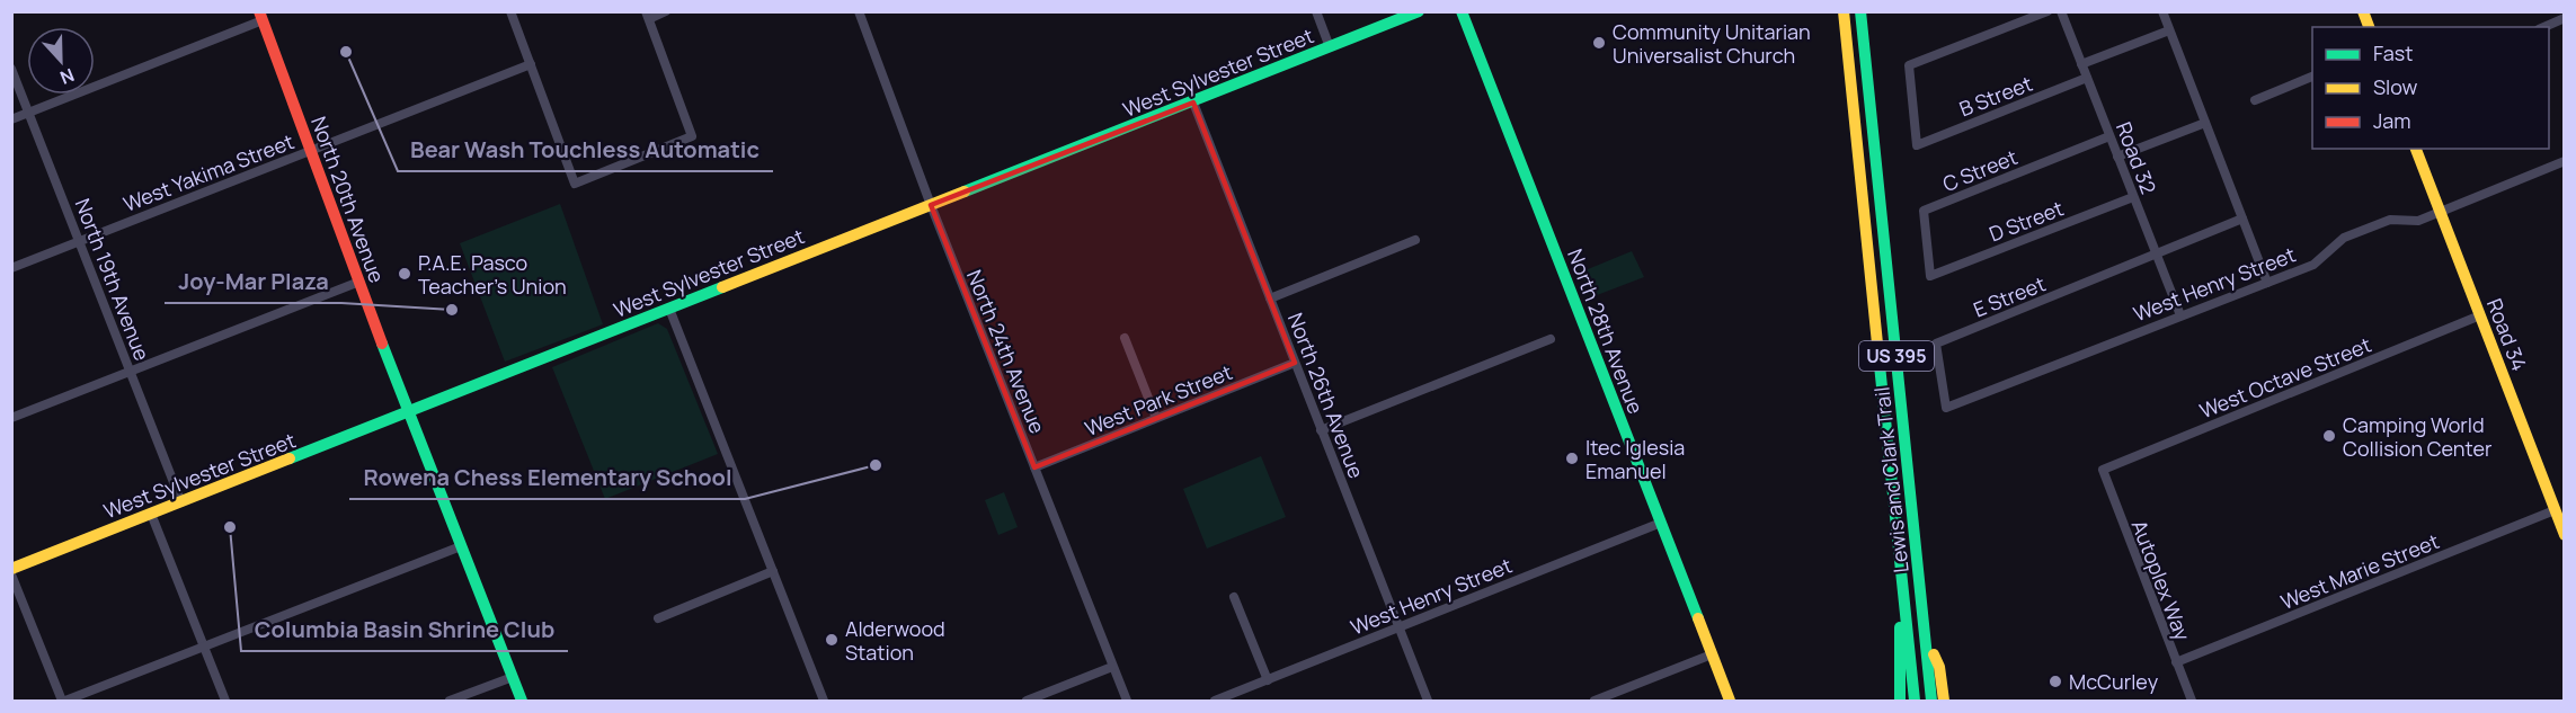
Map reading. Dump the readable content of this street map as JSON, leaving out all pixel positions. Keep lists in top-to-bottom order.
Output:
{
  "streets": {
    "main road": [
      "West Sylvester Street",
      "North 20th Avenue",
      "North 28th Avenue",
      "Road 34",
      "US 395",
      "Lewis and Clark Trail"
    ],
    "street": [
      "B Street",
      "Road 32",
      "C Street",
      "West Yakima Street",
      "D Street",
      "North 19th Avenue",
      "West Henry Street",
      "E Street",
      "North 24th Avenue",
      "West Octave Street",
      "North 26th Avenue",
      "West Park Street",
      "West Marie Street",
      "Autoplex Way"
    ]
  },
  "crossings": [
    ["West Sylvester Street", "North 20th Avenue"],
    ["West Sylvester Street", "North 19th Avenue"],
    ["West Sylvester Street", "North 24th Avenue"],
    ["West Sylvester Street", "North 26th Avenue"],
    ["B Street", "Road 32"],
    ["Road 32", "C Street"],
    ["Road 32", "D Street"],
    ["Road 32", "West Henry Street"],
    ["Road 32", "E Street"],
    ["C Street", "D Street"],
    ["West Yakima Street", "North 20th Avenue"],
    ["West Yakima Street", "North 19th Avenue"],
    ["West Henry Street", "E Street"],
    ["West Henry Street", "North 28th Avenue"],
    ["West Henry Street", "Road 34"],
    ["West Henry Street", "North 26th Avenue"],
    ["Road 34", "West Octave Street"],
    ["Road 34", "West Marie Street"],
    ["North 24th Avenue", "West Park Street"],
    ["West Octave Street", "Autoplex Way"],
    ["North 26th Avenue", "West Park Street"],
    ["West Marie Street", "Autoplex Way"]
  ],
  "places": [
    "Community Unitarian Universalist Church",
    "Bear Wash Touchless Automatic",
    "P.A.E. Pasco Teacher's Union",
    "Joy-Mar Plaza",
    "Camping World Collision Center",
    "Itec Iglesia Emanuel",
    "Rowena Chess Elementary School",
    "Columbia Basin Shrine Club",
    "Alderwood Station",
    "McCurley"
  ],
  "legend": ["Fast", "Slow", "Jam"],
  "north": "bottom"
}
